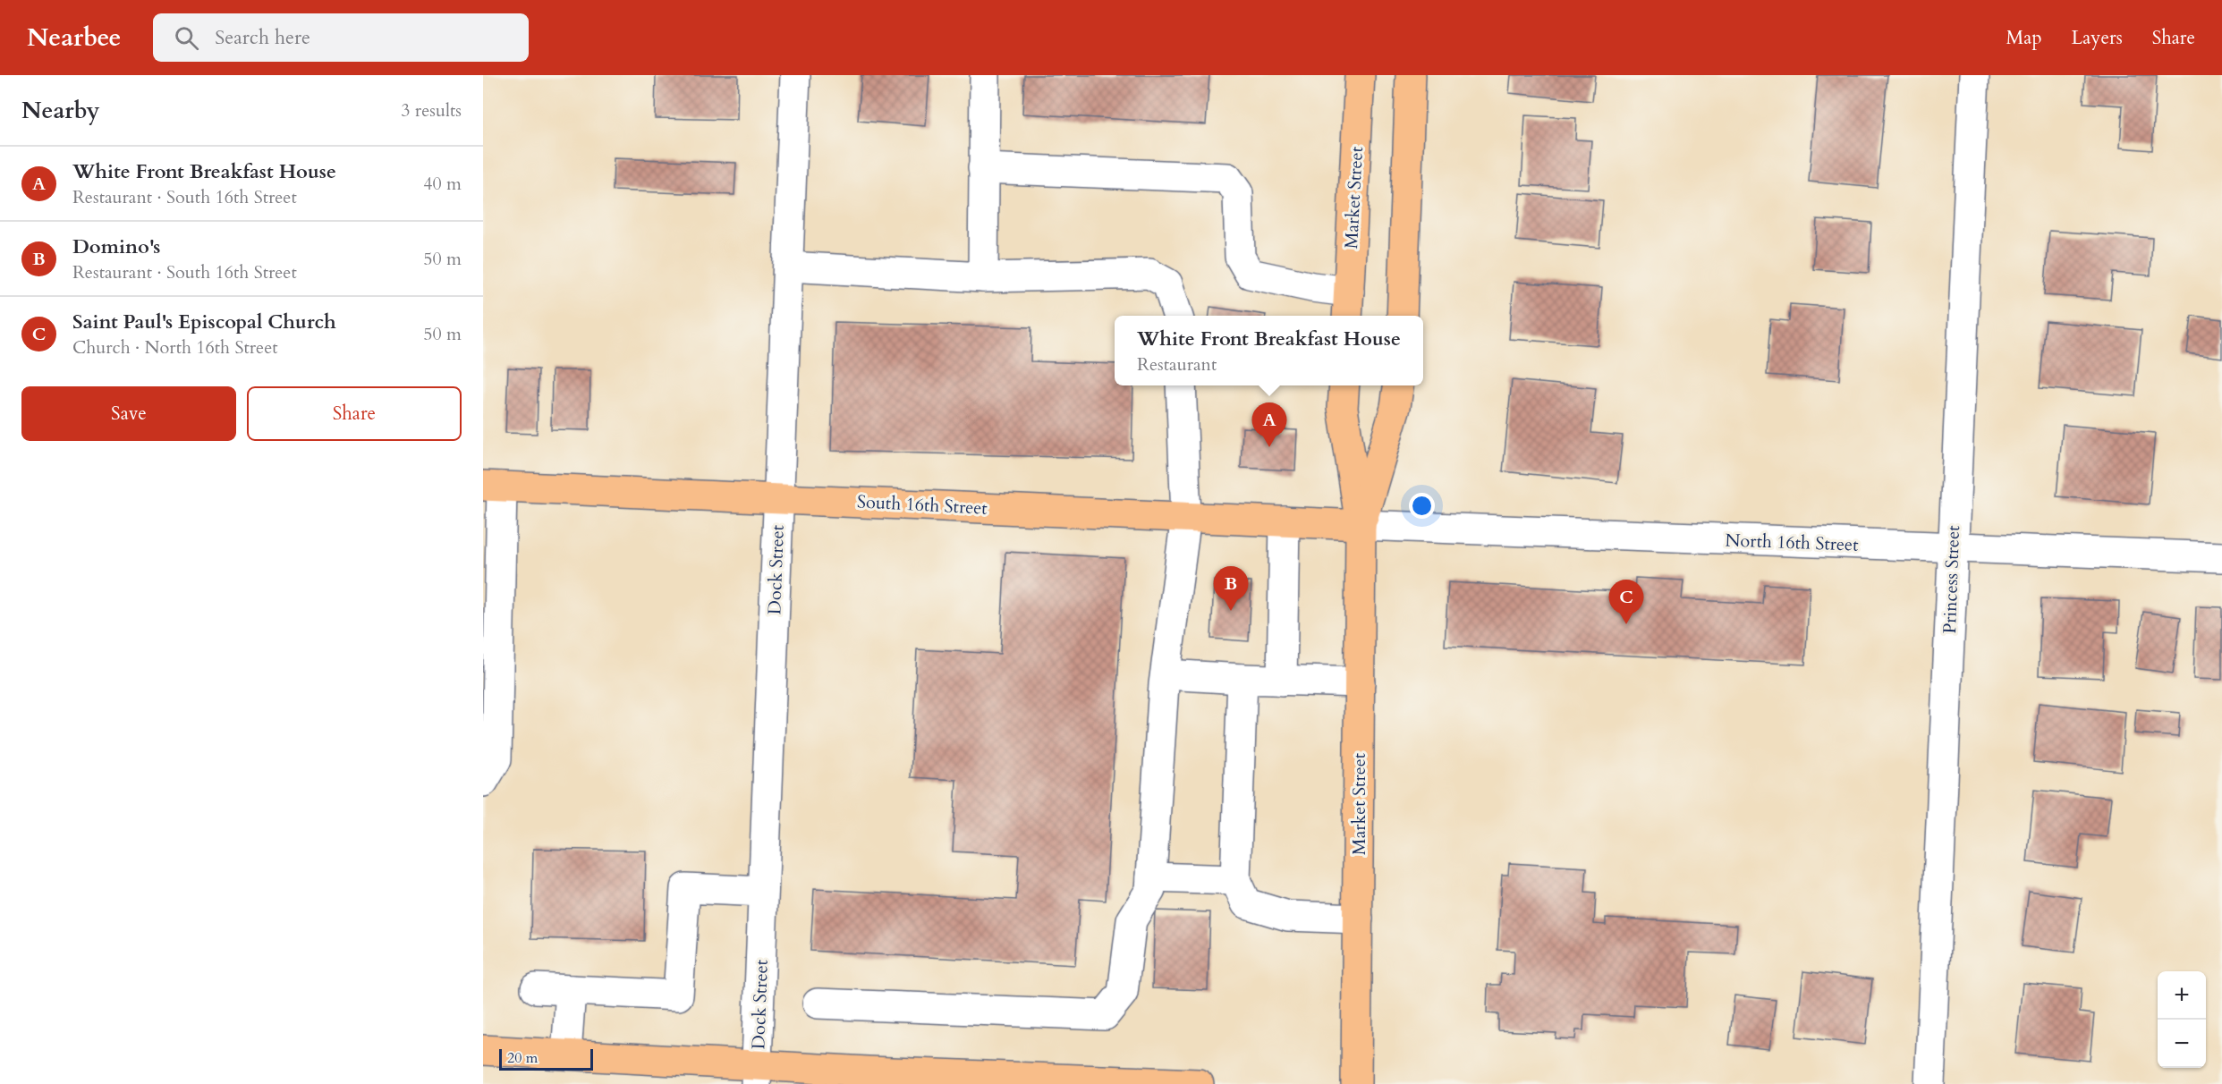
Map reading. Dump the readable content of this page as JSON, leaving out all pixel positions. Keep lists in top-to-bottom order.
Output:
{
  "streets": {
    "main road": ["Market Street", "South 16th Street"],
    "street": ["North 16th Street", "Dock Street", "Princess Street"]
  },
  "crossings": [
    ["Market Street", "South 16th Street"],
    ["Market Street", "North 16th Street"],
    ["South 16th Street", "North 16th Street"],
    ["South 16th Street", "Dock Street"],
    ["North 16th Street", "Princess Street"]
  ],
  "scale_bar": "20 m",
  "page": {
    "header": "Nearbee",
    "search": "Search here",
    "nav": ["Map", "Layers", "Share"],
    "heading": ["Nearby", "3 results"],
    "list": [
      {
        "mark": "A",
        "name": "White Front Breakfast House",
        "note": "Restaurant · South 16th Street",
        "value": "40 m"
      },
      {
        "mark": "B",
        "name": "Domino's",
        "note": "Restaurant · South 16th Street",
        "value": "50 m"
      },
      {
        "mark": "C",
        "name": "Saint Paul's Episcopal Church",
        "note": "Church · North 16th Street",
        "value": "50 m"
      }
    ],
    "popup": ["White Front Breakfast House", "Restaurant"],
    "buttons": ["Save", "Share"],
    "pins": ["A", "B", "C"],
    "map_buttons": ["+", "−"],
    "scale": "20 m"
  }
}
